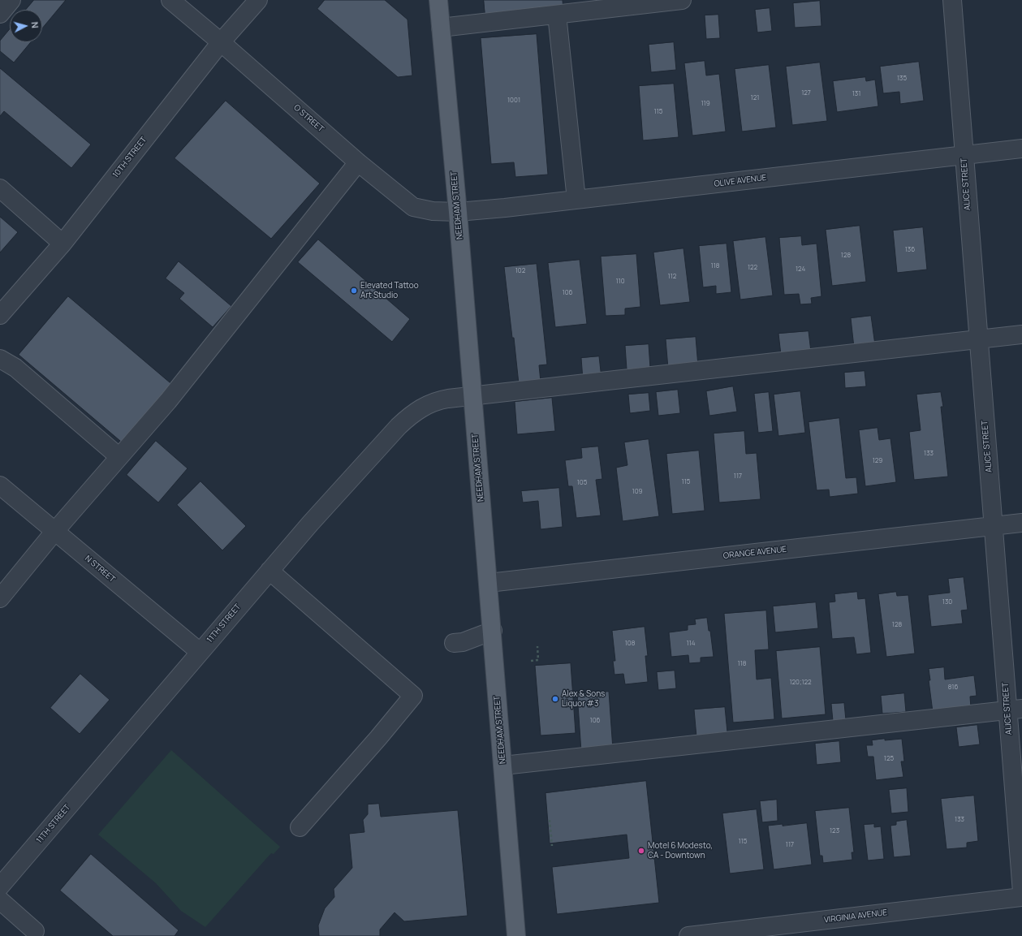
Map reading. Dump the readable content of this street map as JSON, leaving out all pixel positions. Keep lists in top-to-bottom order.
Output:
{
  "streets": {
    "main road": ["NEEDHAM STREET"],
    "street": [
      "O STREET",
      "10TH STREET",
      "OLIVE AVENUE",
      "ALICE STREET",
      "ORANGE AVENUE",
      "N STREET",
      "11TH STREET",
      "VIRGINIA AVENUE"
    ]
  },
  "crossings": [
    ["O STREET", "10TH STREET"],
    ["O STREET", "OLIVE AVENUE"],
    ["O STREET", "NEEDHAM STREET"],
    ["OLIVE AVENUE", "ALICE STREET"],
    ["OLIVE AVENUE", "NEEDHAM STREET"],
    ["ALICE STREET", "ORANGE AVENUE"],
    ["ALICE STREET", "11TH STREET"],
    ["NEEDHAM STREET", "ORANGE AVENUE"],
    ["NEEDHAM STREET", "11TH STREET"],
    ["N STREET", "11TH STREET"]
  ],
  "places": ["Elevated Tattoo Art Studio", "Alex & Sons Liquor #3", "Motel 6 Modesto, CA - Downtown"],
  "house_numbers": [
    "135",
    "127",
    "131",
    "121",
    "1001",
    "119",
    "115",
    "136",
    "128",
    "118",
    "122",
    "124",
    "102",
    "112",
    "110",
    "106",
    "133",
    "129",
    "117",
    "115",
    "105",
    "109",
    "130",
    "128",
    "108",
    "114",
    "118",
    "120;122",
    "816",
    "106",
    "125",
    "133",
    "123",
    "115",
    "117"
  ],
  "north": "right"
}
